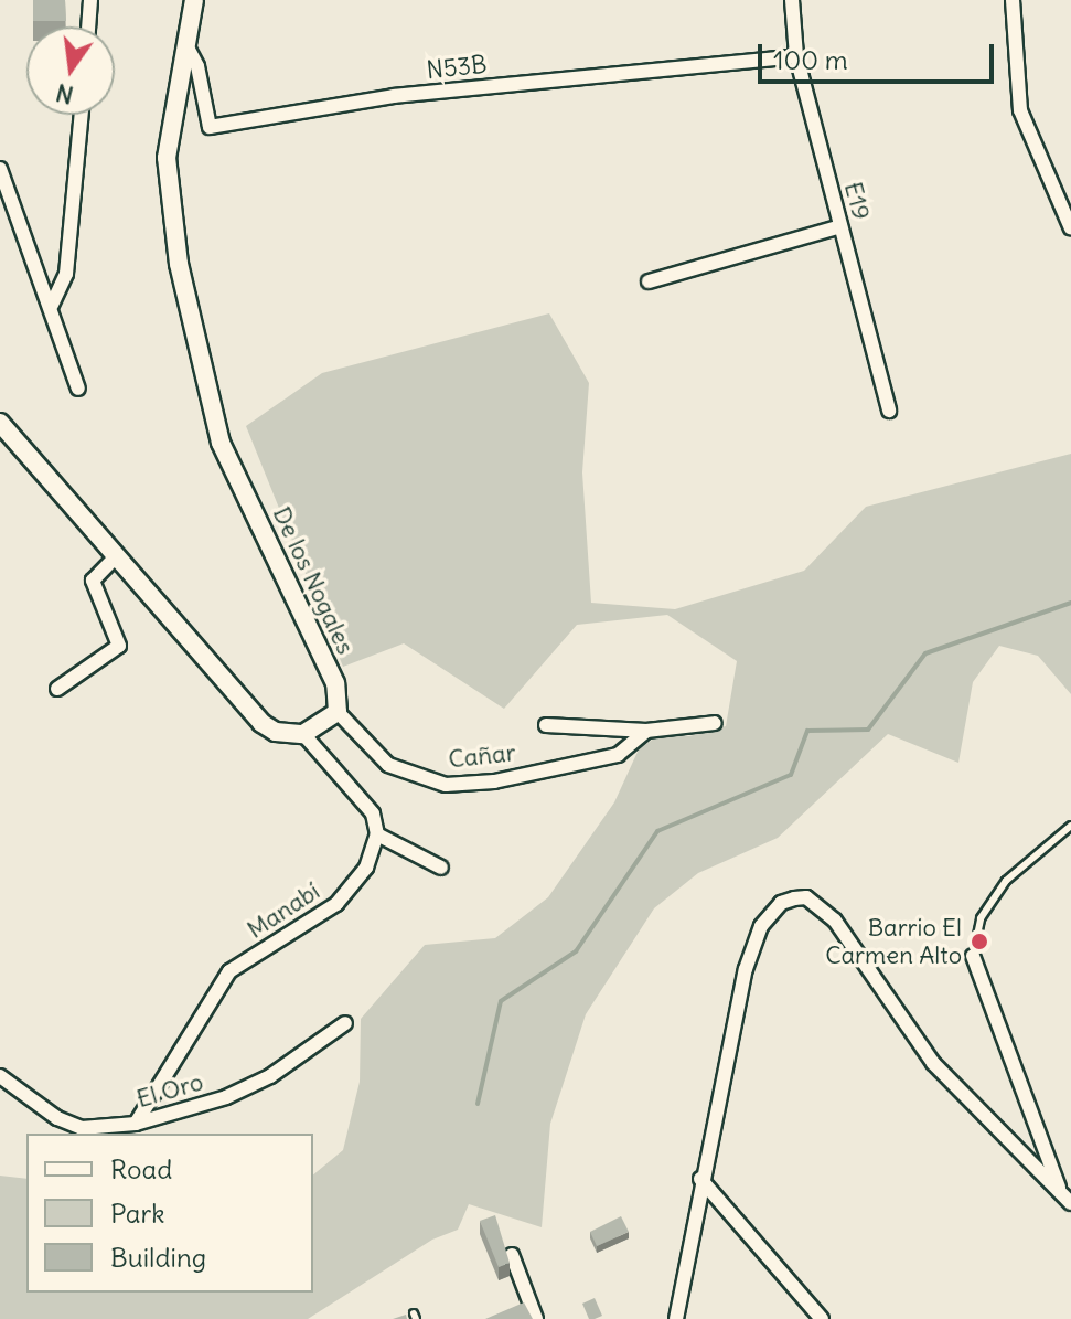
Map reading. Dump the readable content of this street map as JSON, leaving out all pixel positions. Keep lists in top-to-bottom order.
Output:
{
  "streets": {
    "street": [
      "N53B",
      "E19",
      "De los Nogales",
      "Cañar",
      "Manabí",
      "El Oro"
    ]
  },
  "crossings": [
    ["N53B", "E19"],
    ["N53B", "De los Nogales"],
    ["De los Nogales", "Cañar"],
    ["Manabí", "El Oro"]
  ],
  "places": ["Barrio El Carmen Alto"],
  "legend": ["Road", "Park", "Building"],
  "scale_bar": "100 m",
  "north": "bottom"
}
